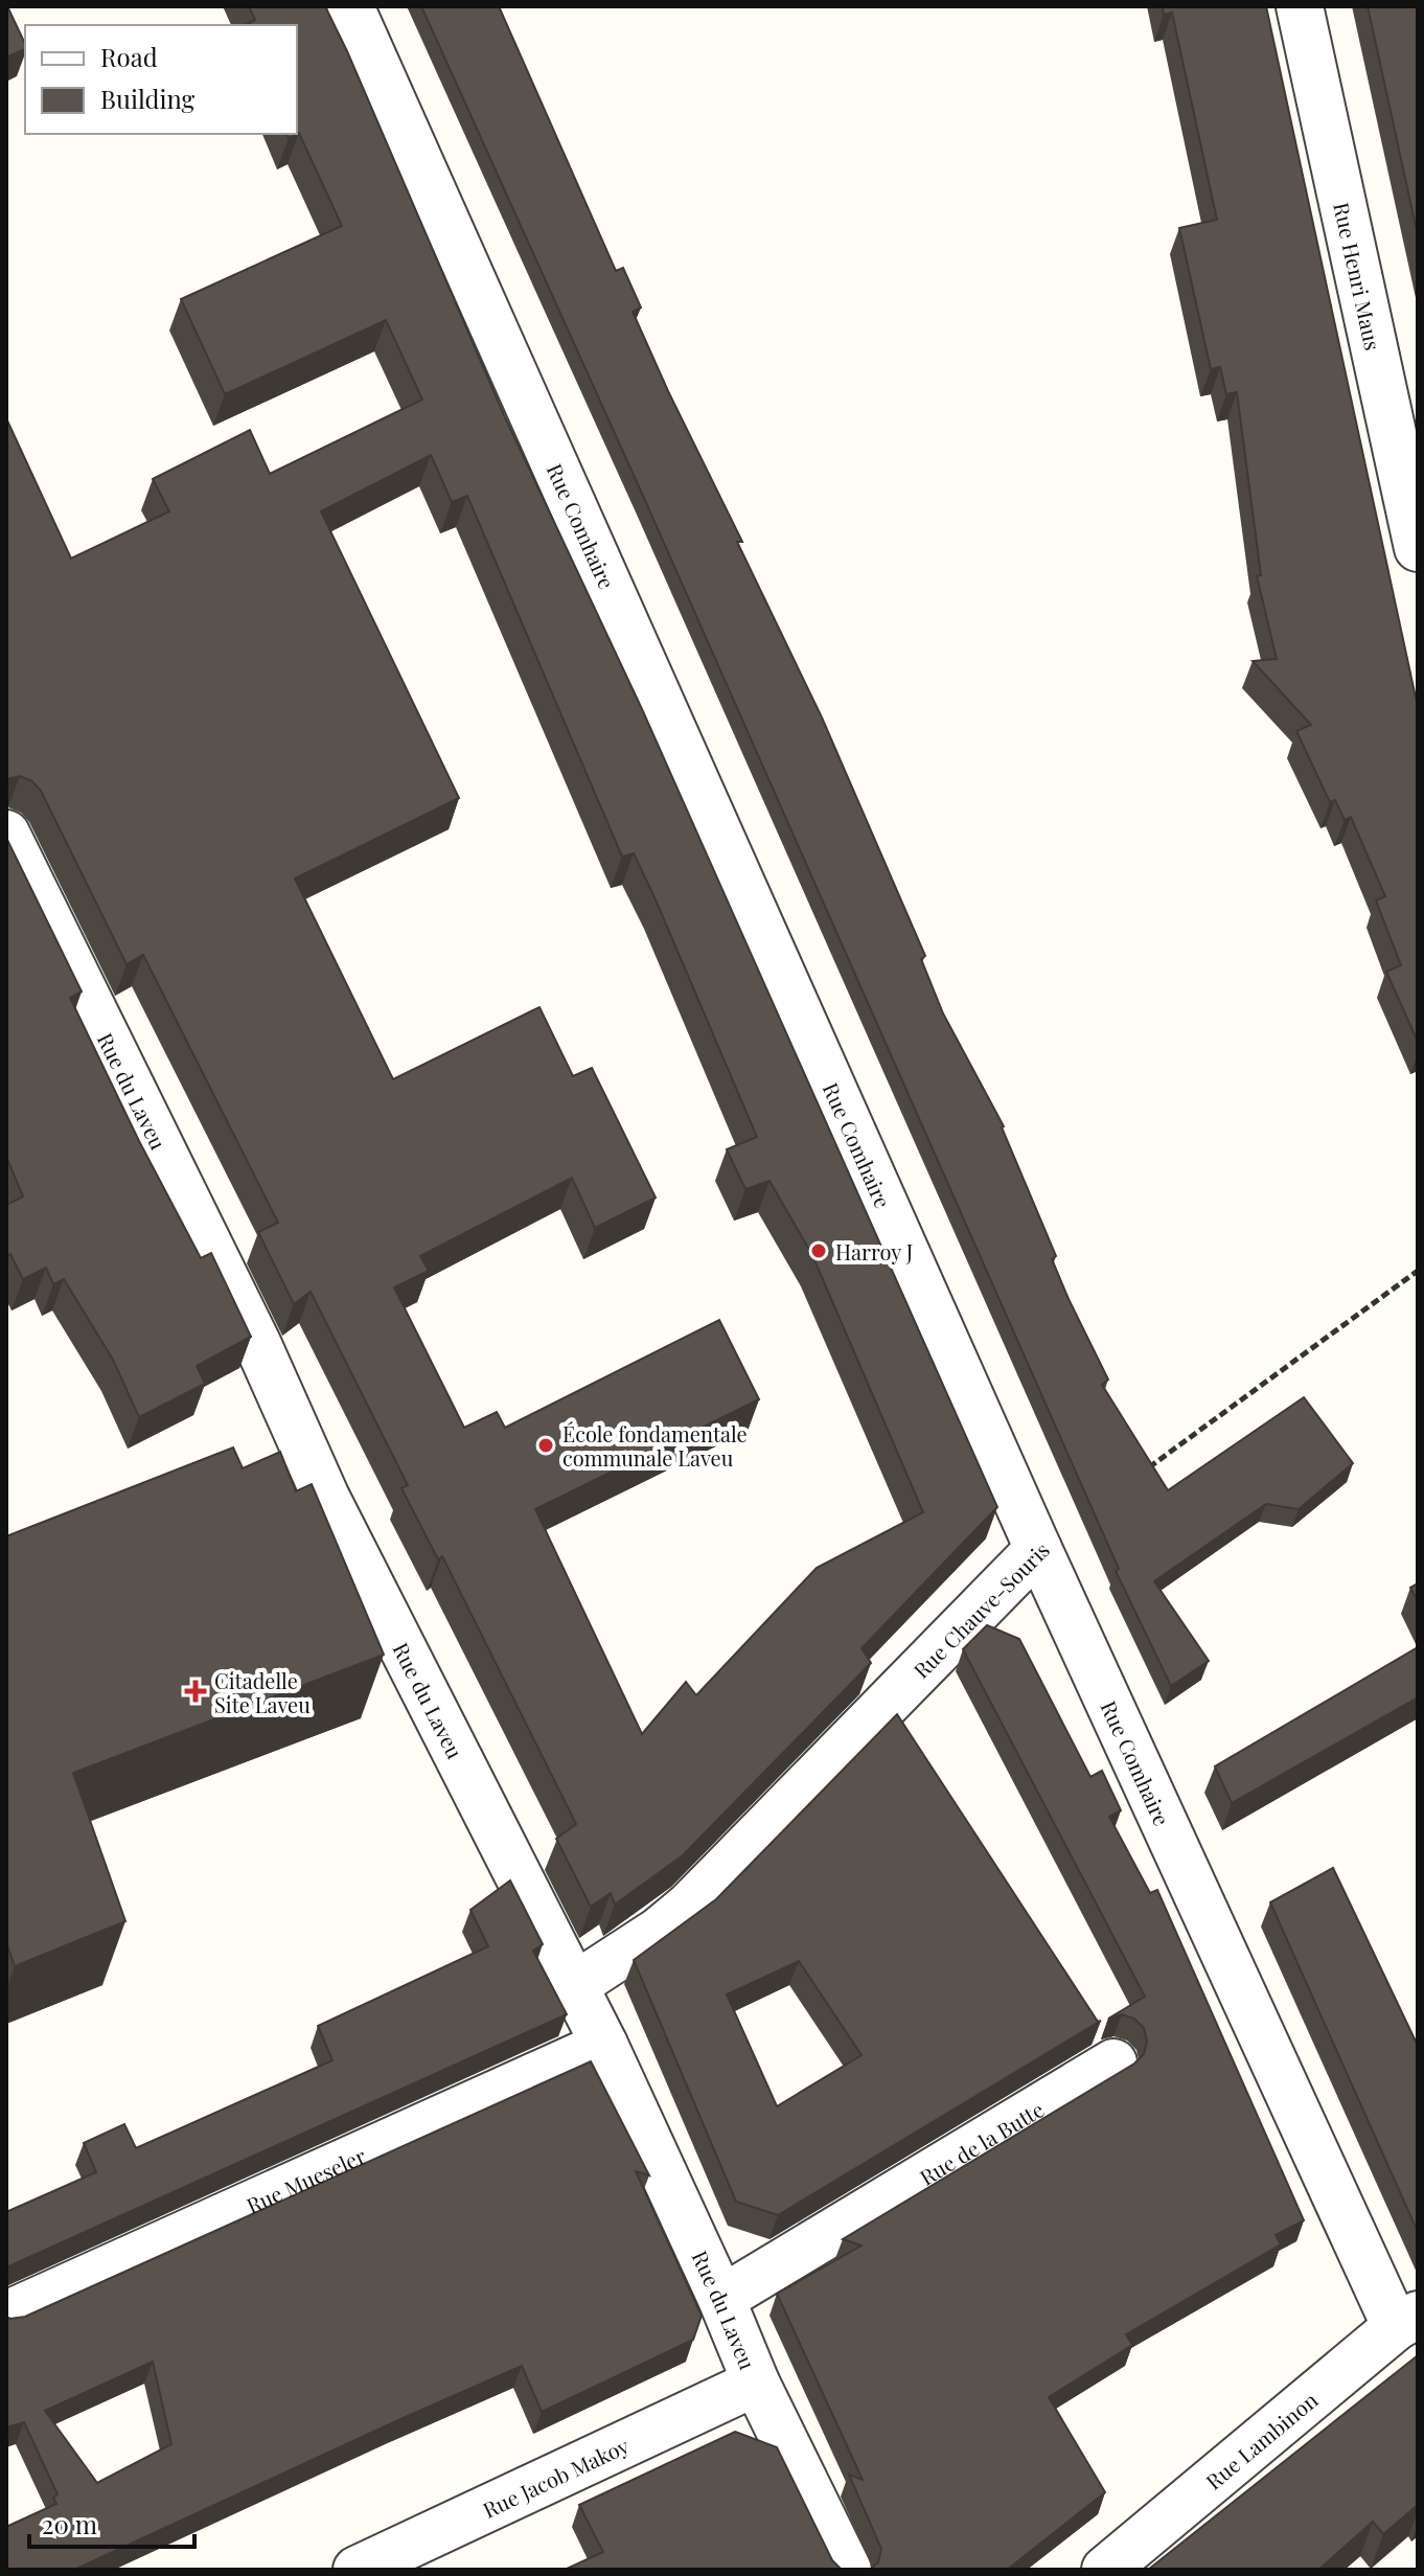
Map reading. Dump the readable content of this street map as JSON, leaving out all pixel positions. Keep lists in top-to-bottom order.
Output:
{
  "streets": {
    "street": [
      "Rue Henri Maus",
      "Rue Comhaire",
      "Rue du Laveu",
      "Rue Chauve-Souris",
      "Rue de la Butte",
      "Rue Mueseler",
      "Rue Lambinon",
      "Rue Jacob Makoy"
    ]
  },
  "crossings": [
    ["Rue Comhaire", "Rue Chauve-Souris"],
    ["Rue Comhaire", "Rue Lambinon"],
    ["Rue du Laveu", "Rue Chauve-Souris"],
    ["Rue du Laveu", "Rue de la Butte"],
    ["Rue du Laveu", "Rue Mueseler"],
    ["Rue du Laveu", "Rue Jacob Makoy"]
  ],
  "places": {
    "other": ["Harroy J", "École fondamentale communale Laveu"],
    "health": ["Citadelle Site Laveu"]
  },
  "legend": ["Road", "Building"],
  "scale_bar": "20 m"
}
